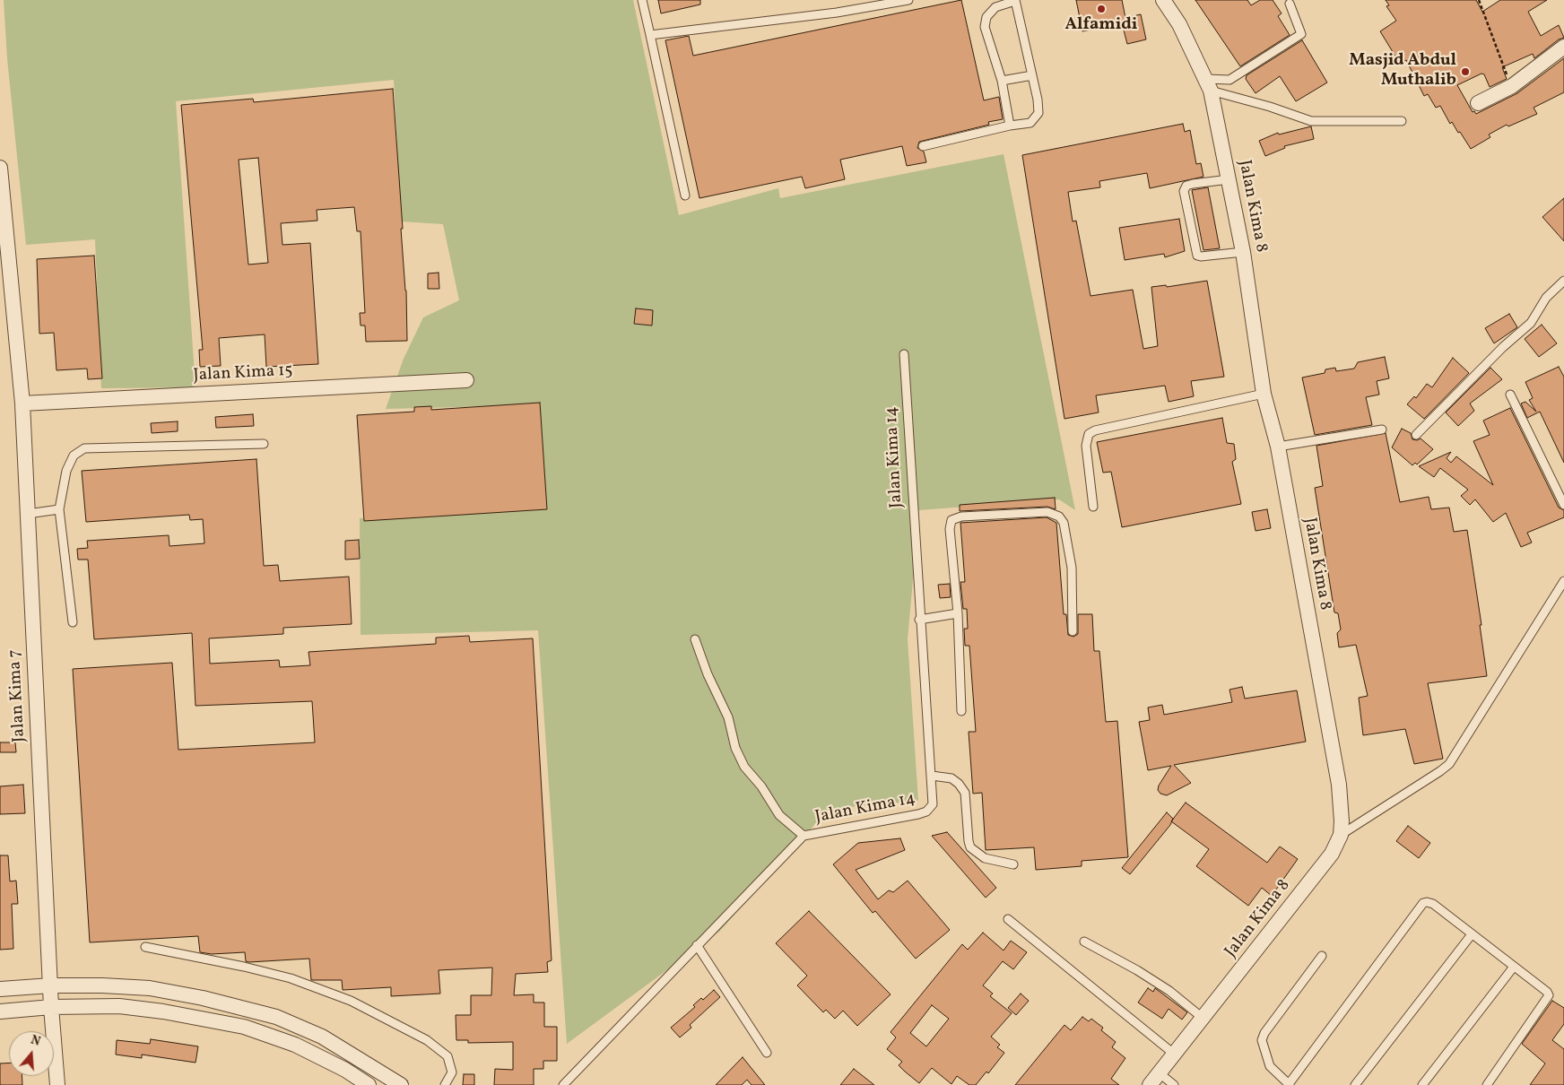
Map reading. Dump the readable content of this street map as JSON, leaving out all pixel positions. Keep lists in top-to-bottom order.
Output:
{
  "streets": {
    "street": ["Jalan Kima 8", "Jalan Kima 15", "Jalan Kima 7"],
    "lane": ["Jalan Kima 14"]
  },
  "crossings": [
    ["Jalan Kima 15", "Jalan Kima 7"]
  ],
  "places": ["Alfamidi", "Masjid Abdul Muthalib"],
  "north": "top"
}
